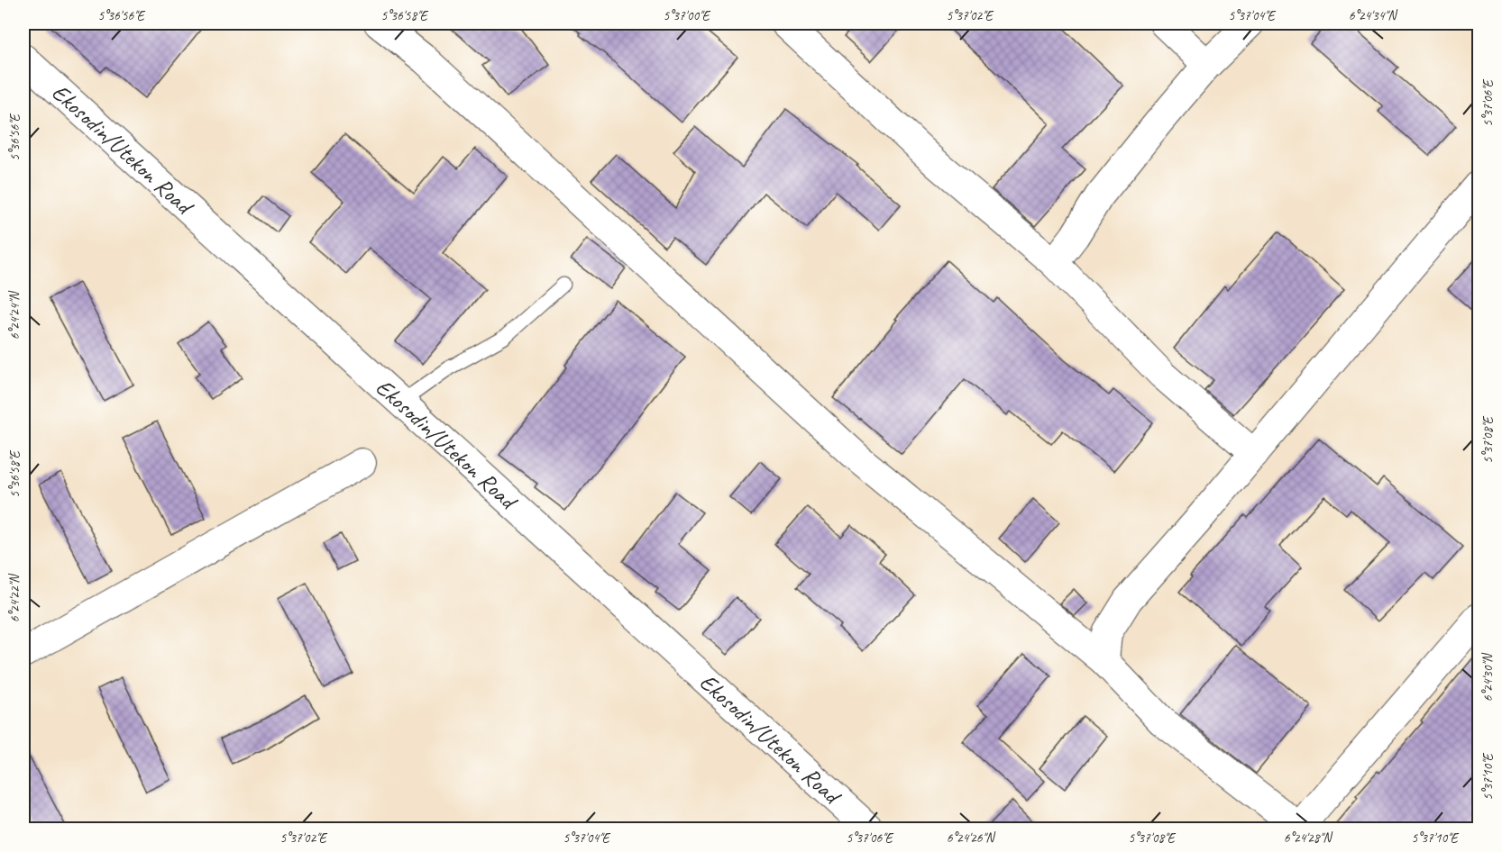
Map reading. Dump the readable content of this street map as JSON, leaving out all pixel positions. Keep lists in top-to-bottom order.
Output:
{
  "streets": {
    "street": ["Ekosodin/Utekon Road"]
  },
  "coordinates": [
    "5°36'56\"E",
    "5°36'58\"E",
    "5°37'00\"E",
    "5°37'02\"E",
    "5°37'04\"E",
    "6°24'34\"N",
    "5°37'06\"E",
    "6°24'24\"N",
    "5°37'08\"E",
    "6°24'22\"N",
    "6°24'30\"N",
    "5°37'10\"E",
    "6°24'26\"N",
    "6°24'28\"N"
  ]
}
